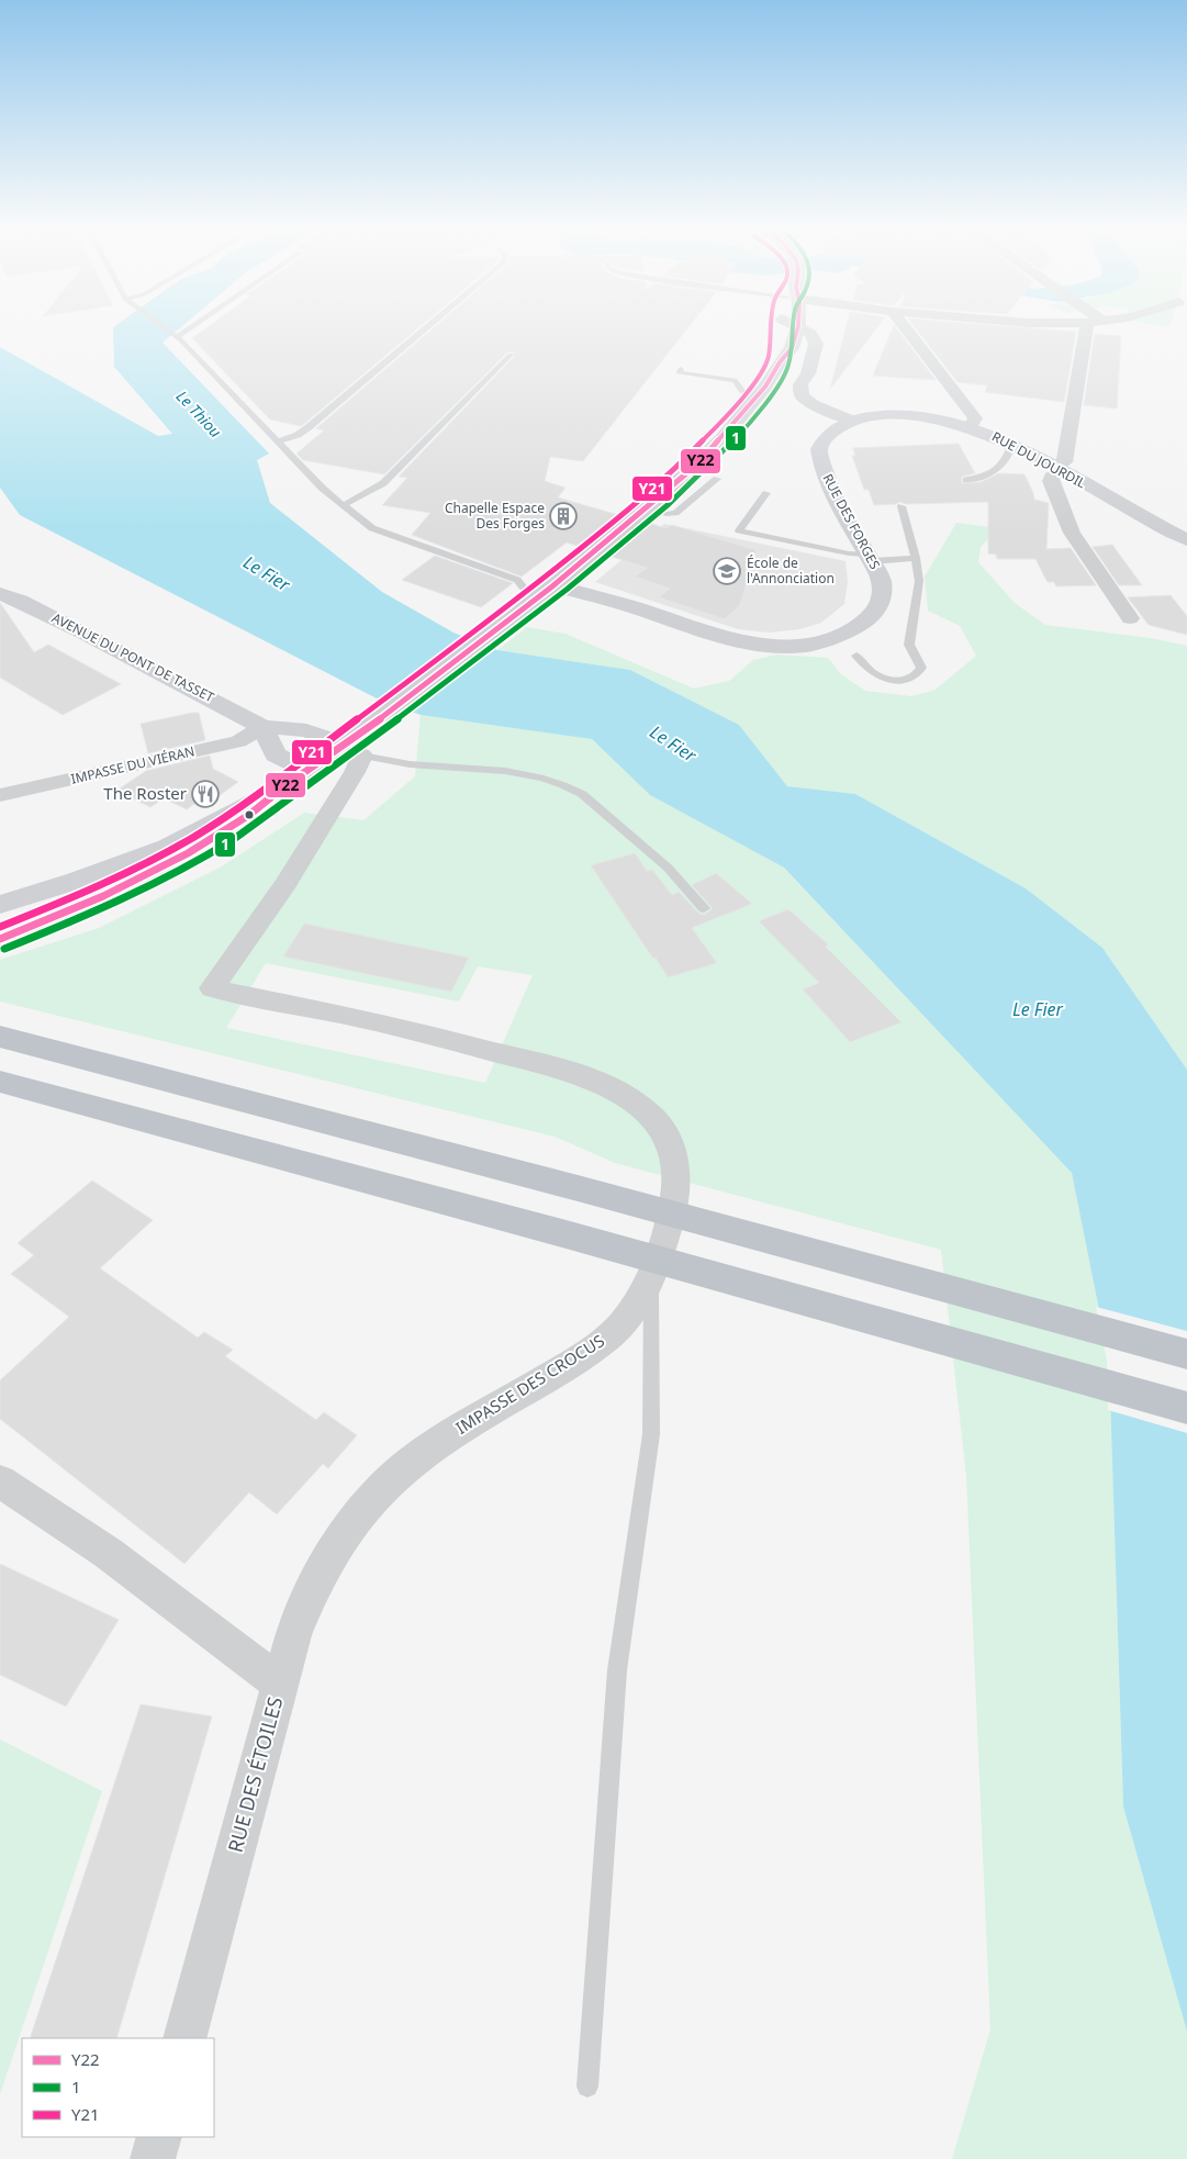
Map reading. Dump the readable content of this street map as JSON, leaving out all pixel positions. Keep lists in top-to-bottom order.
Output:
{
  "streets": {
    "main road": ["RUE DU JOURDIL", "RUE DES FORGES", "AVENUE DU PONT DE TASSET"],
    "street": ["IMPASSE DU VIÉRAN", "IMPASSE DES CROCUS", "RUE DES ÉTOILES"]
  },
  "crossings": [
    ["RUE DU JOURDIL", "RUE DES FORGES"],
    ["AVENUE DU PONT DE TASSET", "IMPASSE DU VIÉRAN"],
    ["AVENUE DU PONT DE TASSET", "IMPASSE DES CROCUS"],
    ["IMPASSE DES CROCUS", "RUE DES ÉTOILES"]
  ],
  "water": ["Le Thiou", "Le Fier"],
  "places": {
    "building": ["Chapelle Espace Des Forges"],
    "school or university": ["École de l'Annonciation"],
    "restaurant": ["The Roster"]
  },
  "lines": ["transit line Y22", "transit line 1", "transit line Y21"],
  "legend": ["Y22", "1", "Y21"]
}
